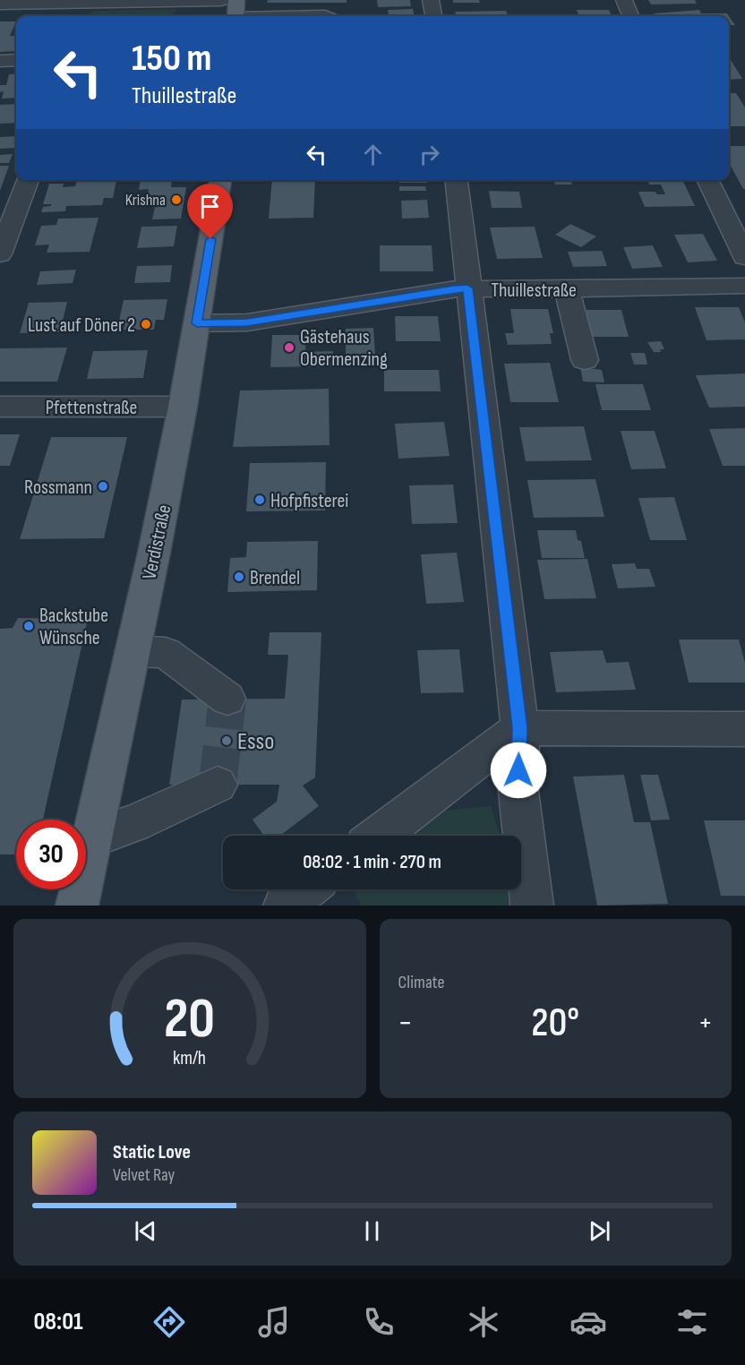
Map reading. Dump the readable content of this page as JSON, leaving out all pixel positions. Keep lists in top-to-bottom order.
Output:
{
  "streets": {
    "main road": ["Verdistraße"],
    "street": ["Thuillestraße", "Pfettenstraße"]
  },
  "crossings": [
    ["Thuillestraße", "Verdistraße"],
    ["Pfettenstraße", "Verdistraße"]
  ],
  "places": [
    "Krishna",
    "Lust auf Döner 2",
    "Gästehaus Obermenzing",
    "Rossmann",
    "Hofpfisterei",
    "Brendel",
    "Backstube Wünsche",
    "Esso"
  ],
  "page": {
    "turn": ["150 m", "Thuillestraße"],
    "limit": "30",
    "trip": "08:02 · 1 min · 270 m",
    "tile": "Climate",
    "heat": ["−", "20°", "+"],
    "song": ["Static Love", "Velvet Ray"],
    "tabs": "08:01",
    "gauge": ["20", "km/h"]
  }
}
